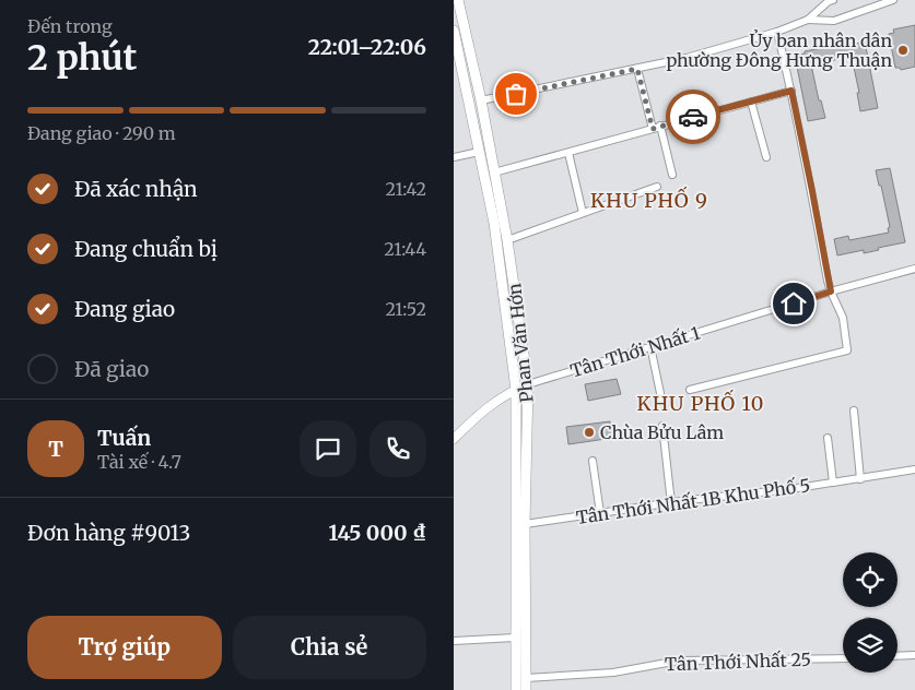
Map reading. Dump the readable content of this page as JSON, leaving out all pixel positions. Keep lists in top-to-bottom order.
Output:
{
  "streets": {
    "main road": ["Phan Văn Hớn"],
    "street": ["Tân Thới Nhất 1", "Tân Thới Nhất 1B Khu Phố 5", "Tân Thới Nhất 25"]
  },
  "crossings": [
    ["Phan Văn Hớn", "Tân Thới Nhất 1"],
    ["Phan Văn Hớn", "Tân Thới Nhất 1B Khu Phố 5"],
    ["Phan Văn Hớn", "Tân Thới Nhất 25"]
  ],
  "districts": ["KHU PHỐ 9", "KHU PHỐ 10"],
  "places": ["Ủy ban nhân dân phường Đông Hưng Thuận", "Chùa Bửu Lâm"],
  "page": {
    "heading": ["2 phút", "Đến trong", "22:01–22:06"],
    "panel": [
      "Tuấn",
      "Tài xế · 4.7",
      "Đơn hàng #9013",
      "145 000 ₫"
    ],
    "bar": "Đang giao · 290 m",
    "list": [
      ["Đã xác nhận", "21:42"],
      ["Đang chuẩn bị", "21:44"],
      ["Đang giao", "21:52"],
      "Đã giao"
    ],
    "round": "T",
    "buttons": ["Trợ giúp", "Chia sẻ"]
  }
}
